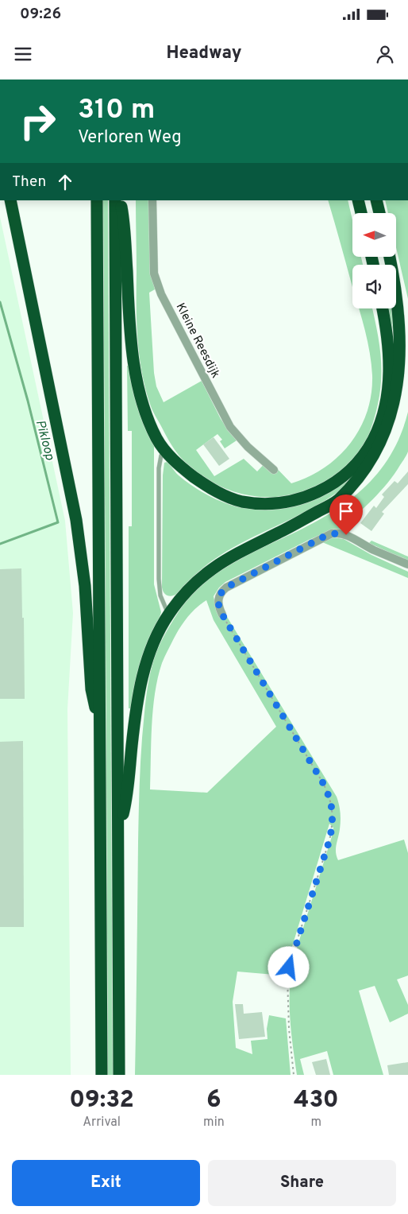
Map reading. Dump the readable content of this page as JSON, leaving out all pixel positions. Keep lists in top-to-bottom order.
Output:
{
  "streets": {
    "street": ["Kleine Reesdijk"]
  },
  "water": ["Pikloop"],
  "north": "left",
  "page": {
    "status": "09:26",
    "header": "Headway",
    "turn": ["310 m", "Verloren Weg"],
    "then": "Then",
    "eta": [
      "09:32",
      "Arrival",
      "6",
      "min",
      "430",
      "m"
    ],
    "buttons": ["Exit", "Share"]
  }
}
